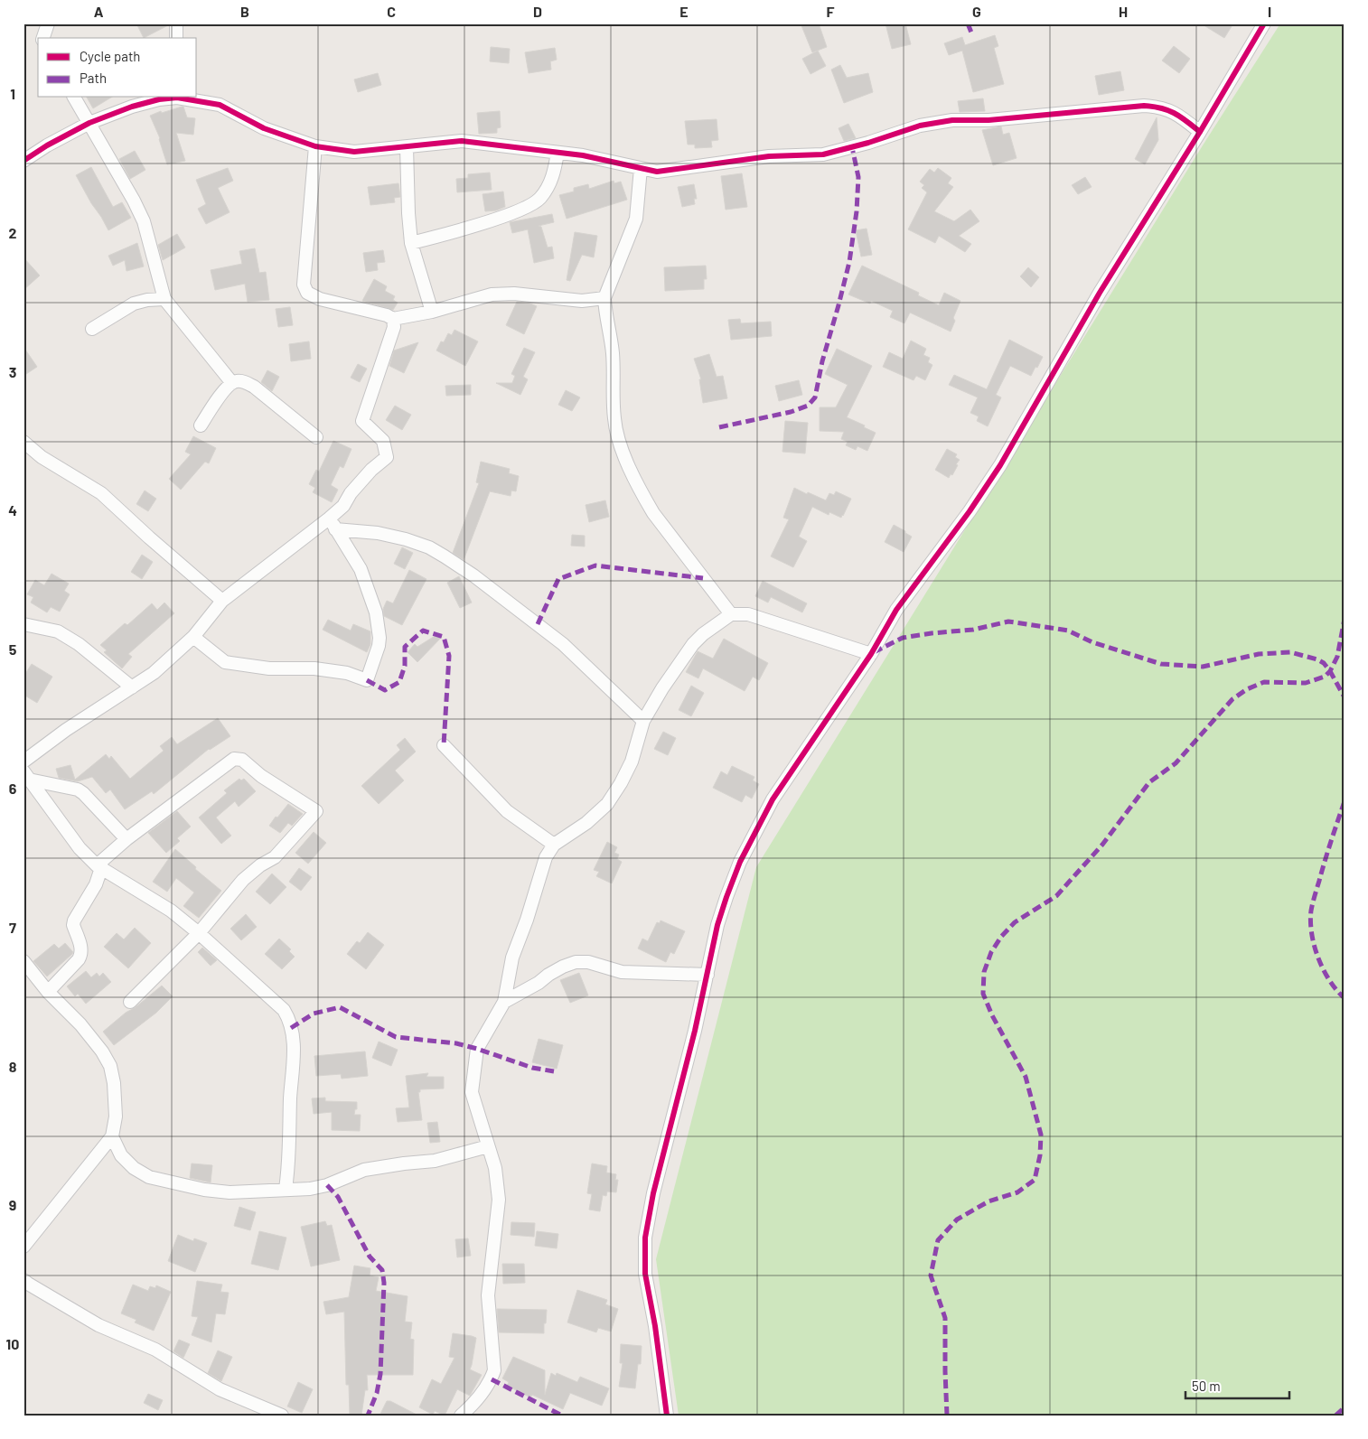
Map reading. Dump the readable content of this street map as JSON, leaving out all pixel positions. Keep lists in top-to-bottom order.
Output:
{
  "legend": ["Cycle path", "Path"],
  "scale_bar": "50 m",
  "grid": {
    "columns": [
      "A",
      "B",
      "C",
      "D",
      "E",
      "F",
      "G",
      "H",
      "I"
    ],
    "rows": [
      "1",
      "2",
      "3",
      "4",
      "5",
      "6",
      "7",
      "8",
      "9",
      "10"
    ]
  }
}
